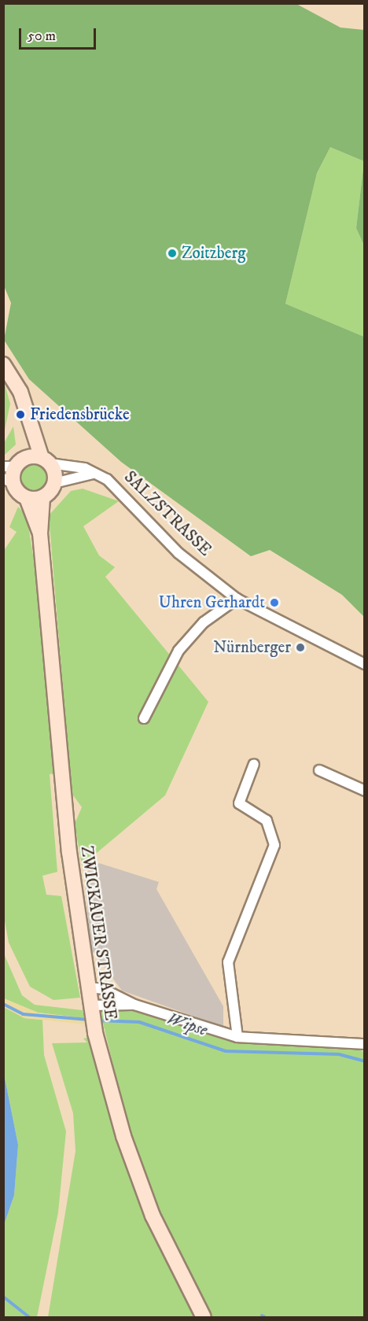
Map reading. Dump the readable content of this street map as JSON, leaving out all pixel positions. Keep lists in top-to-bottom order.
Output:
{
  "streets": {
    "main road": ["ZWICKAUER STRASSE"],
    "street": ["SALZSTRASSE"]
  },
  "crossings": [
    ["SALZSTRASSE", "ZWICKAUER STRASSE"]
  ],
  "water": ["Wipse"],
  "places": [
    "Zoitzberg",
    "Friedensbrücke",
    "Uhren Gerhardt",
    "Nürnberger"
  ],
  "scale_bar": "50 m"
}
